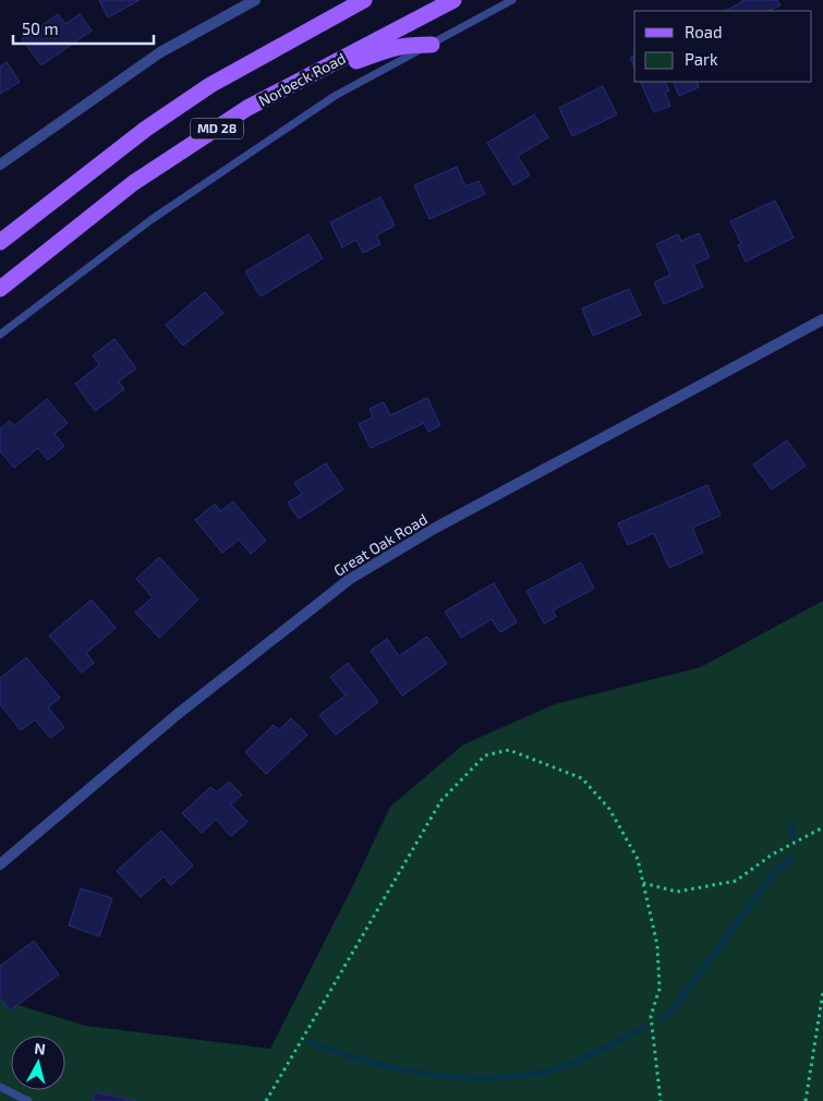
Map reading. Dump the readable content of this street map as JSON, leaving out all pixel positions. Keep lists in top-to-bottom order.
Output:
{
  "streets": {
    "main road": ["Norbeck Road", "MD 28"],
    "street": ["Great Oak Road"]
  },
  "legend": ["Road", "Park"],
  "scale_bar": "50 m",
  "north": "top"
}
